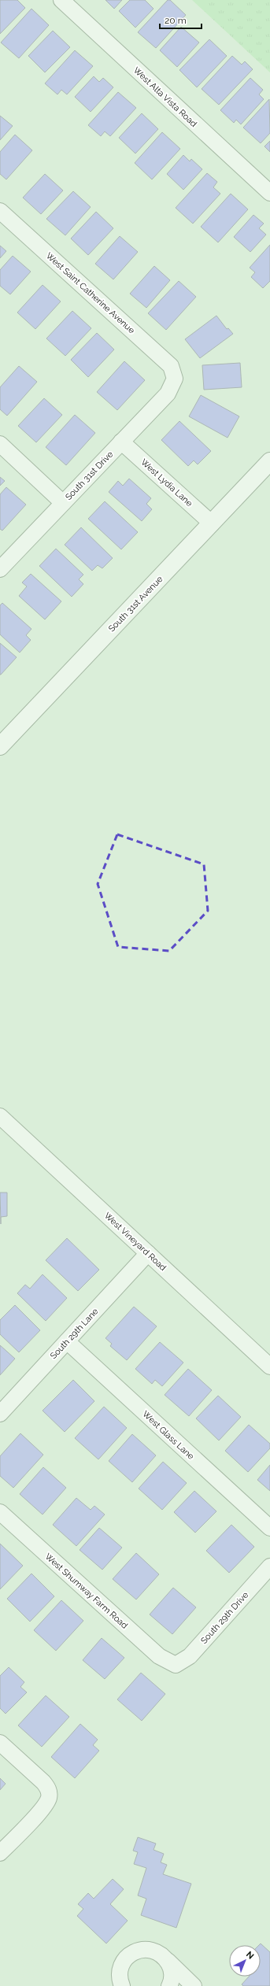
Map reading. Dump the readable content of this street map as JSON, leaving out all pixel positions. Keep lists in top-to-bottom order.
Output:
{
  "streets": {
    "street": [
      "West Alta Vista Road",
      "West Saint Catherine Avenue",
      "South 31st Drive",
      "West Lydia Lane",
      "South 31st Avenue",
      "West Vineyard Road",
      "South 29th Lane",
      "West Glass Lane",
      "West Shumway Farm Road",
      "South 29th Drive"
    ]
  },
  "crossings": [
    ["West Saint Catherine Avenue", "South 31st Drive"],
    ["South 31st Drive", "West Lydia Lane"],
    ["West Lydia Lane", "South 31st Avenue"],
    ["West Vineyard Road", "South 29th Lane"],
    ["South 29th Lane", "West Glass Lane"],
    ["West Shumway Farm Road", "South 29th Drive"]
  ],
  "scale_bar": "20 m",
  "north": "top right"
}
